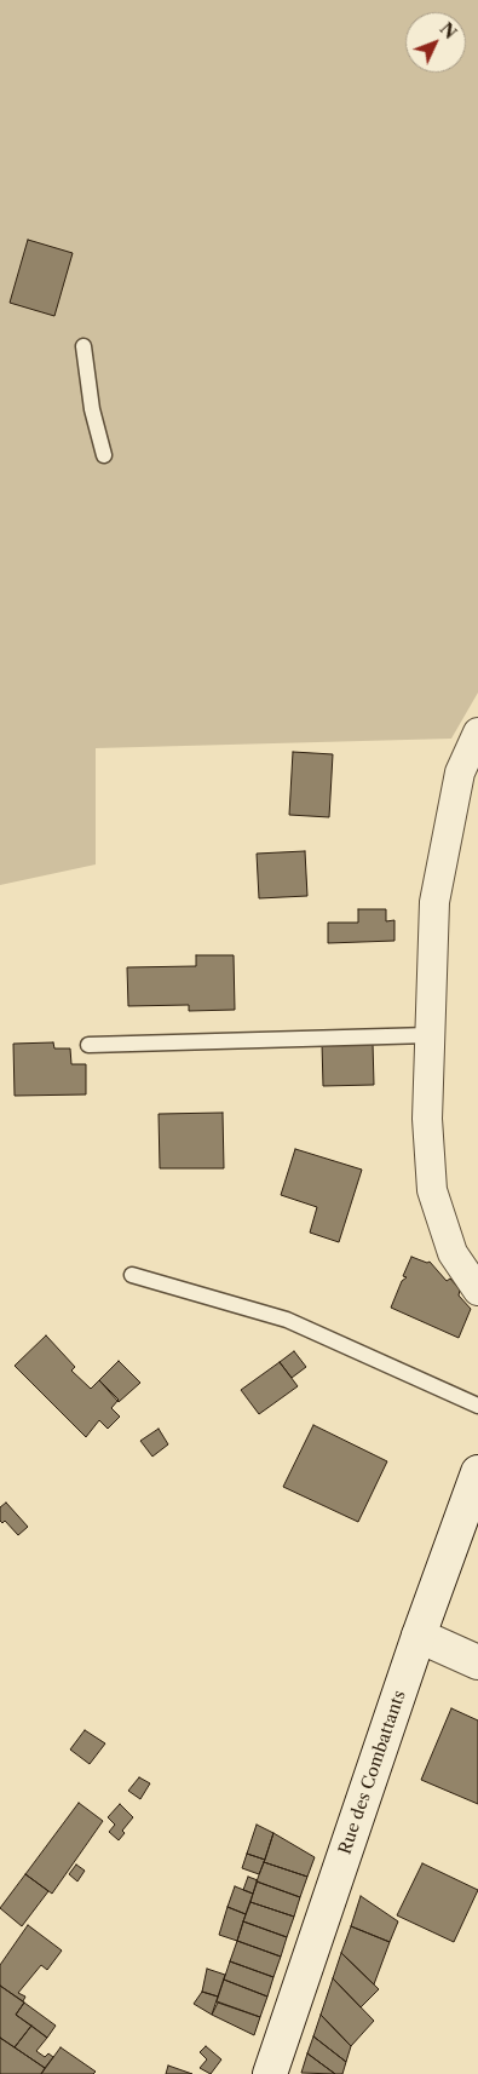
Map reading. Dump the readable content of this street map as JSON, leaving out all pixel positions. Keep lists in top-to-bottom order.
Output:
{
  "streets": {
    "main road": ["Rue des Combattants"]
  },
  "north": "top right"
}
